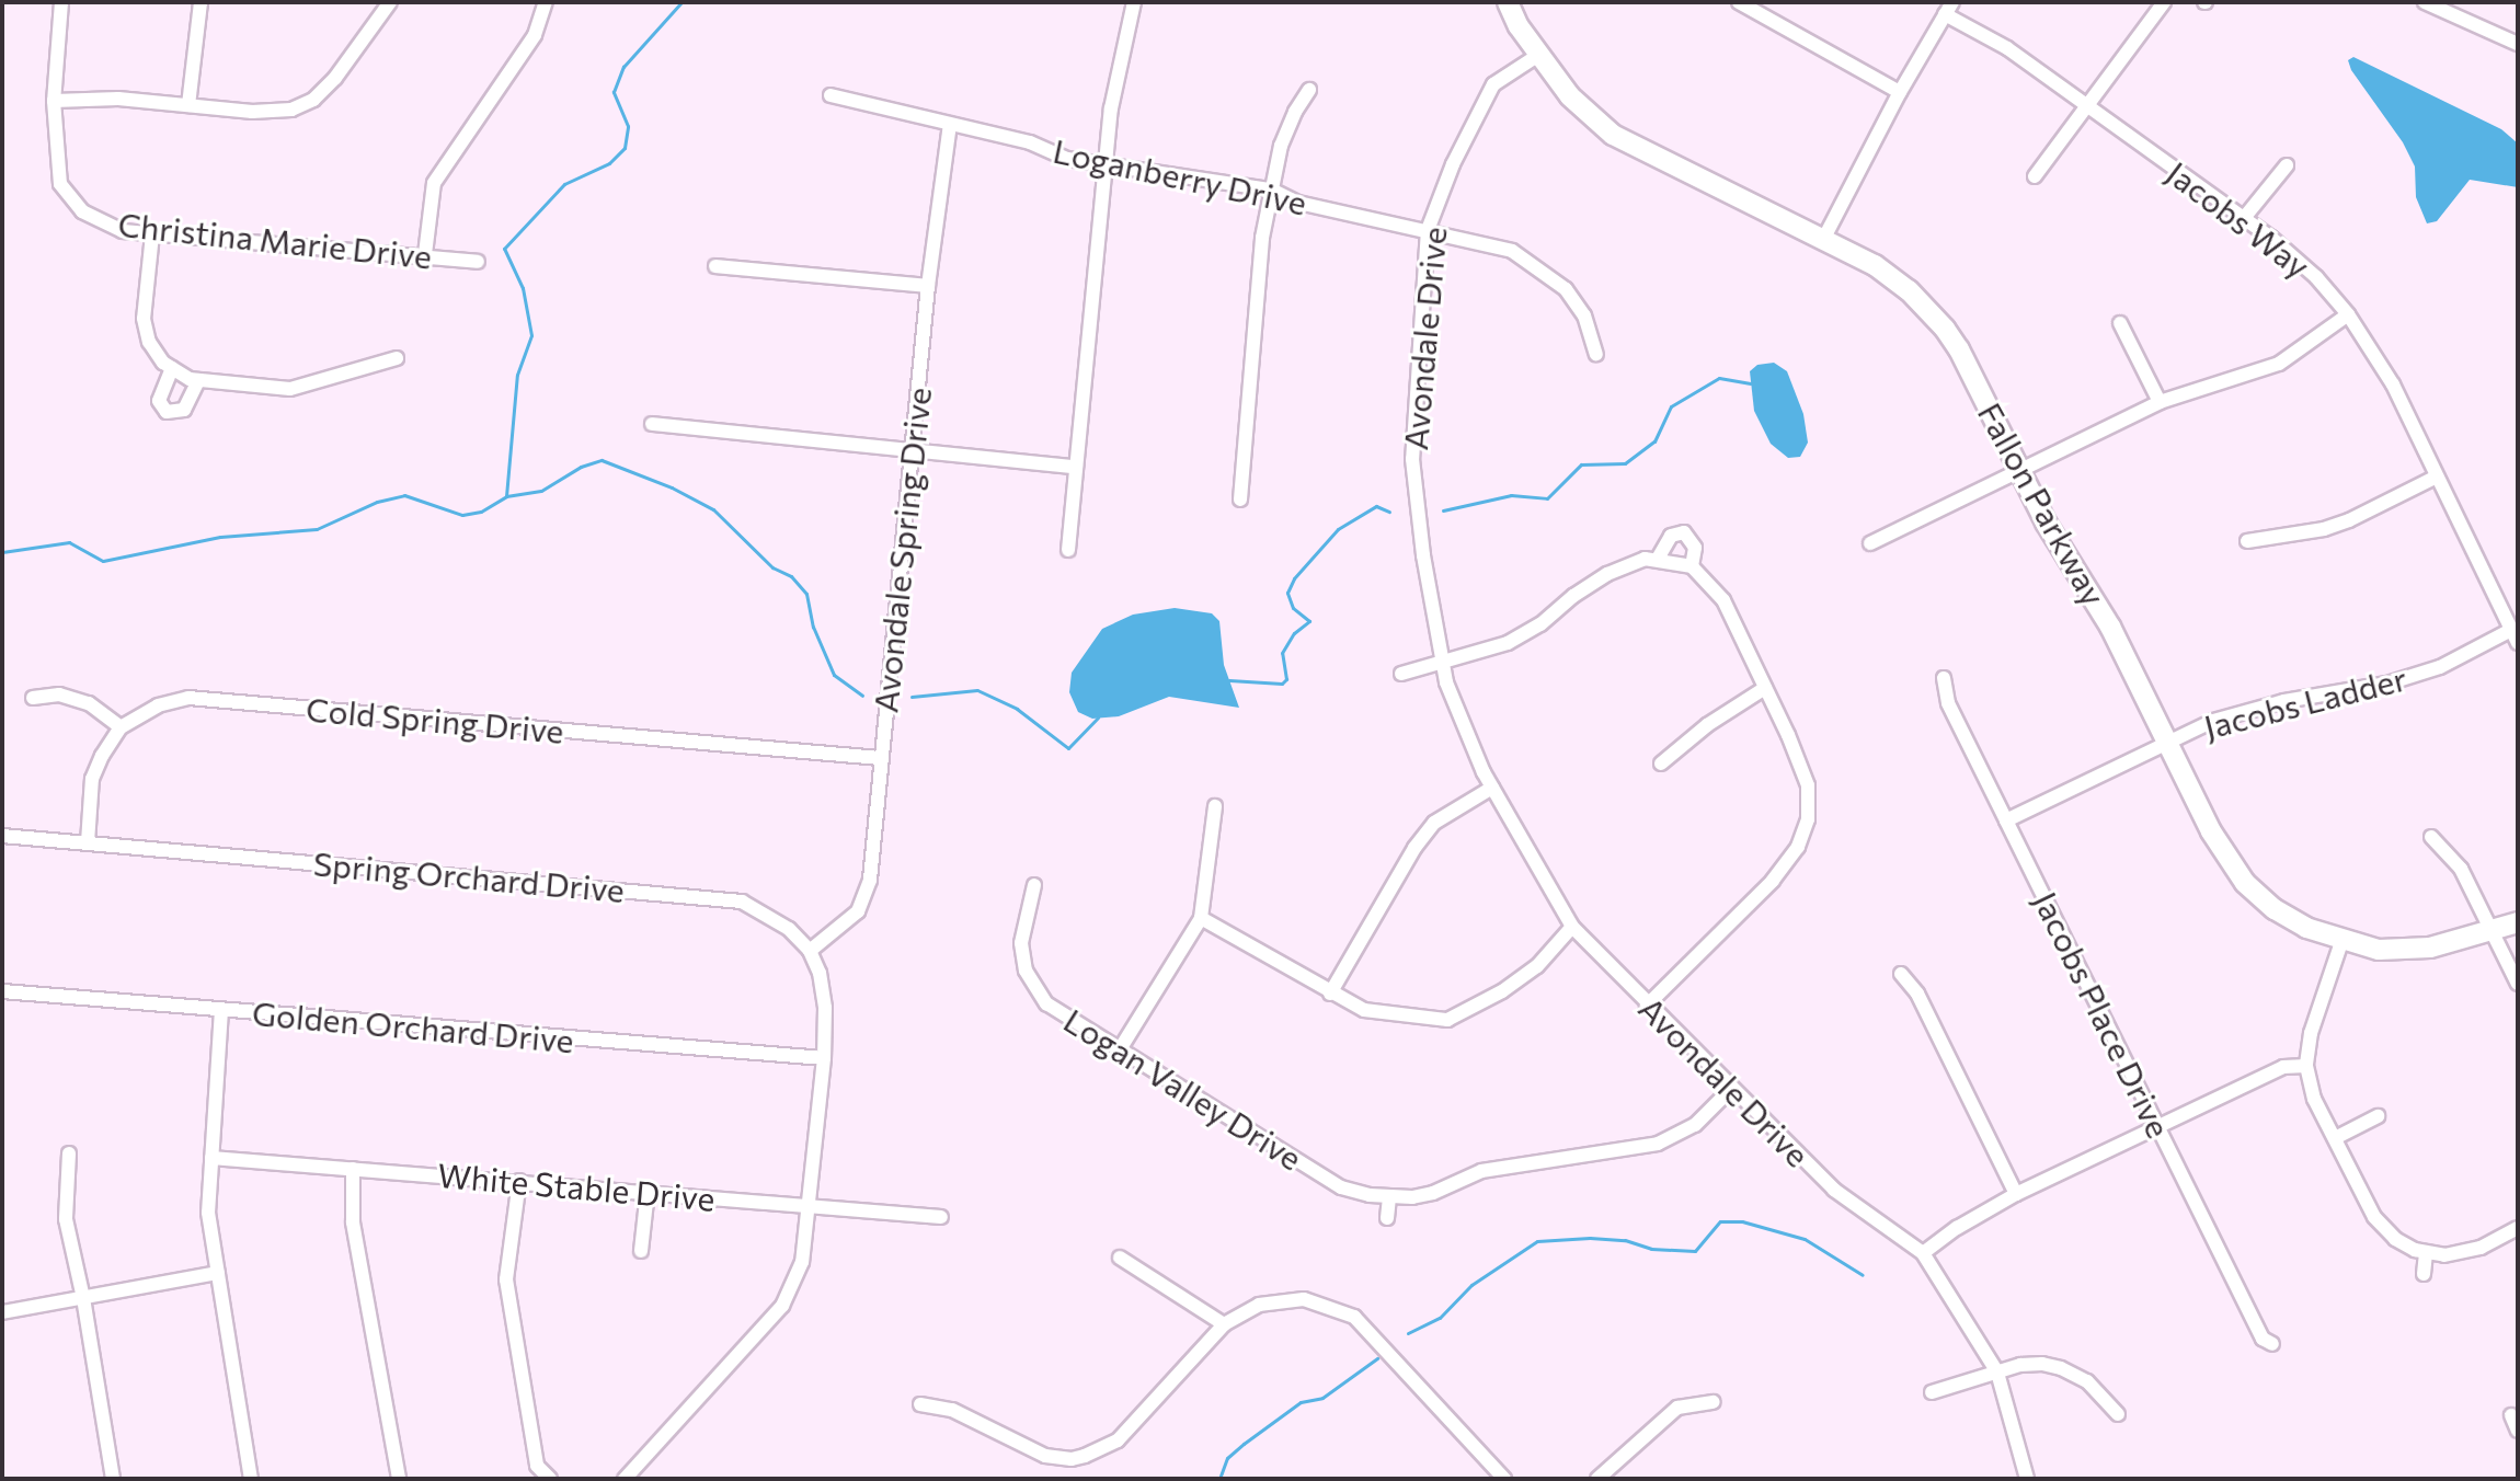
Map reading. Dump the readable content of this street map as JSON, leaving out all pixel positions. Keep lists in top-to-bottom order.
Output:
{
  "streets": {
    "street": [
      "Loganberry Drive",
      "Jacobs Way",
      "Christina Marie Drive",
      "Avondale Drive",
      "Fallon Parkway",
      "Avondale Spring Drive",
      "Jacobs Ladder",
      "Cold Spring Drive",
      "Spring Orchard Drive",
      "Jacobs Place Drive",
      "Golden Orchard Drive",
      "Logan Valley Drive",
      "White Stable Drive"
    ]
  },
  "crossings": [
    ["Loganberry Drive", "Avondale Drive"],
    ["Loganberry Drive", "Avondale Spring Drive"],
    ["Jacobs Way", "Jacobs Ladder"],
    ["Avondale Drive", "Fallon Parkway"],
    ["Avondale Drive", "Logan Valley Drive"],
    ["Fallon Parkway", "Jacobs Ladder"],
    ["Avondale Spring Drive", "Cold Spring Drive"],
    ["Avondale Spring Drive", "Spring Orchard Drive"],
    ["Jacobs Ladder", "Jacobs Place Drive"],
    ["Cold Spring Drive", "Spring Orchard Drive"],
    ["Spring Orchard Drive", "Golden Orchard Drive"],
    ["Spring Orchard Drive", "White Stable Drive"]
  ]
}
